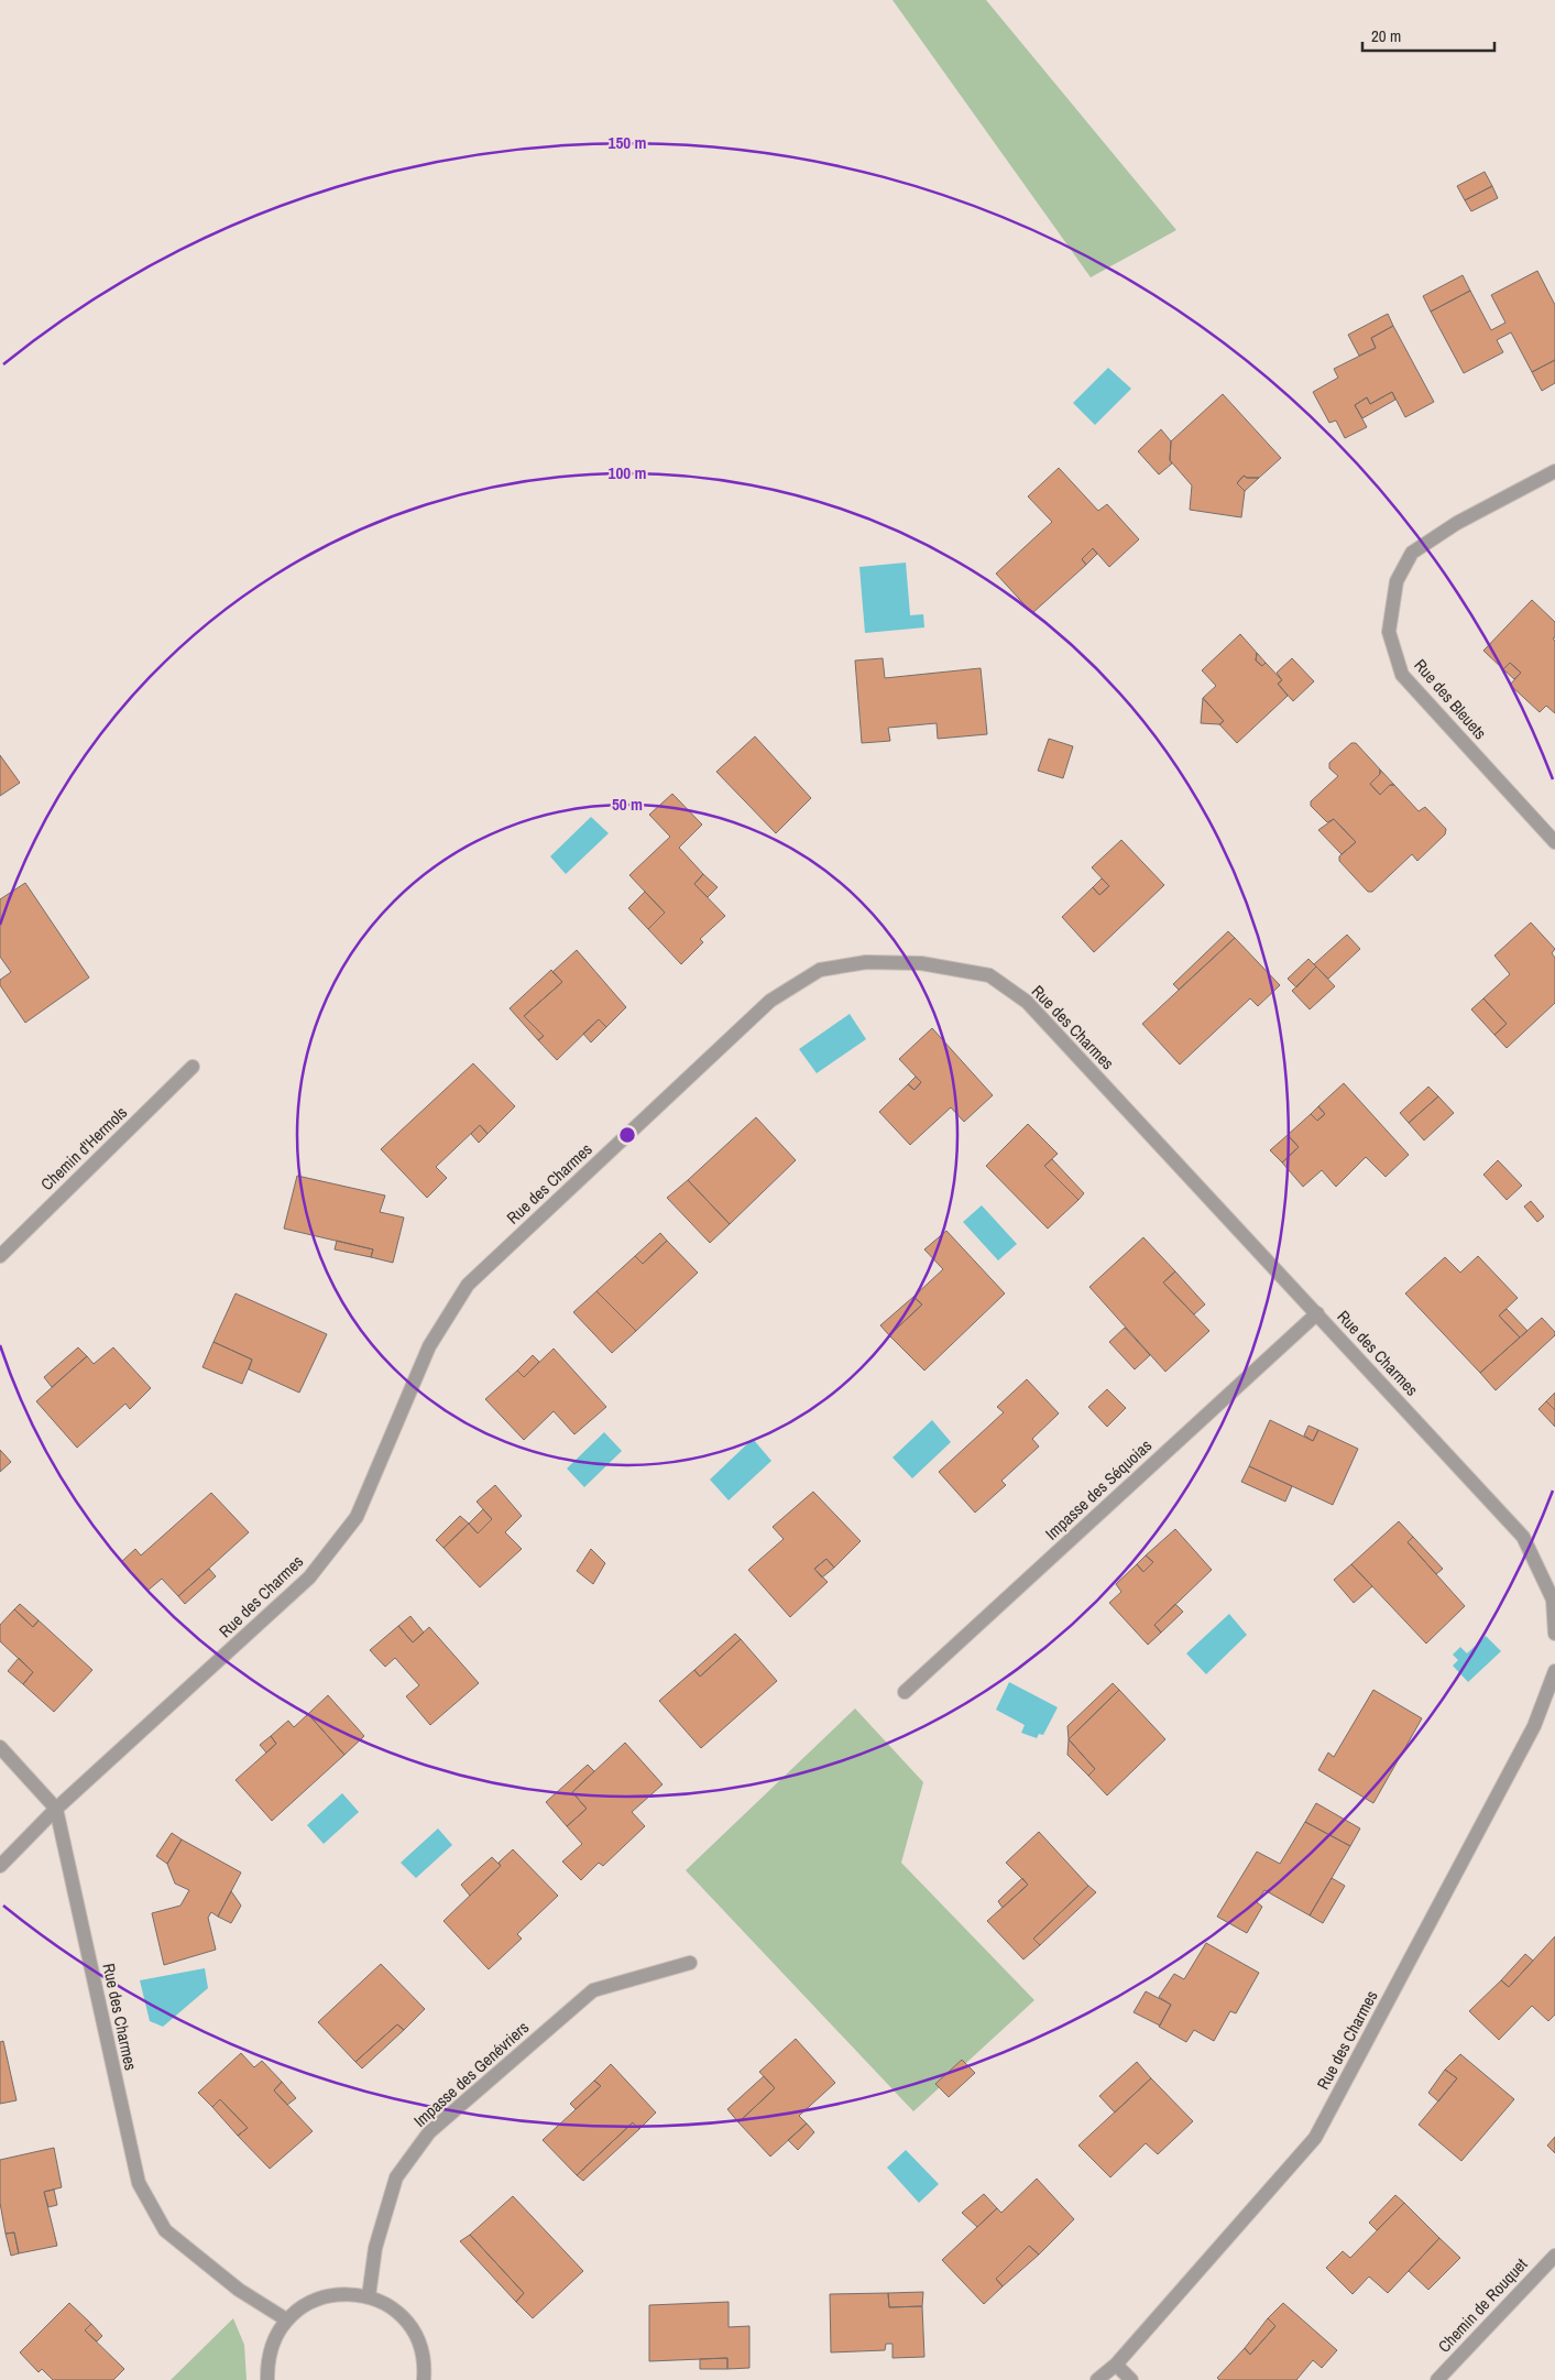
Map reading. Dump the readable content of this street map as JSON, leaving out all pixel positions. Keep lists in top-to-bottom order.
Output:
{
  "streets": {
    "street": [
      "Rue des Bleuets",
      "Rue des Charmes",
      "Chemin d'Hermols",
      "Impasse des Séquoias",
      "Impasse des Genévriers",
      "Chemin de Rouquet"
    ]
  },
  "crossings": [
    ["Rue des Charmes", "Impasse des Séquoias"]
  ],
  "scale_bar": "20 m",
  "rings": ["150 m", "100 m", "50 m"]
}
